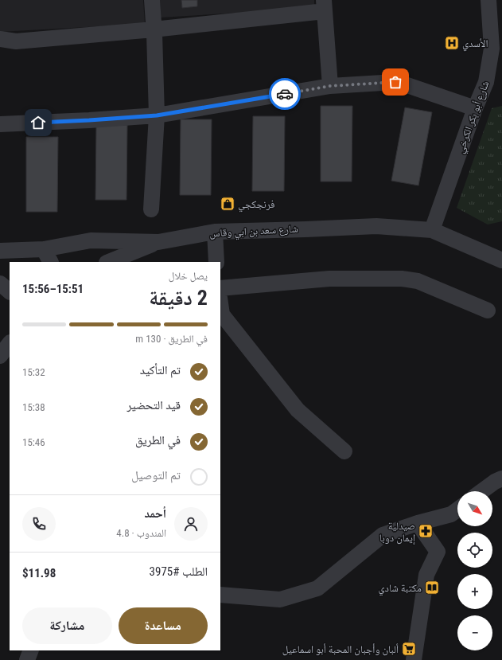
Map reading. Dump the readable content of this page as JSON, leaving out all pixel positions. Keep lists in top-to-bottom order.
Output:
{
  "streets": {
    "street": ["شارع أبو بكر الكرخي", "شارع سعد بن ابي وقاس"]
  },
  "crossings": [
    ["شارع أبو بكر الكرخي", "شارع سعد بن ابي وقاس"]
  ],
  "places": {
    "hospital": ["الأسدي"],
    "shop": ["فرنجكجي"],
    "pharmacy": ["صيدلية إيمان دوبا"],
    "library": ["مكتبة شادي"],
    "supermarket": ["ألبان وأجبان المحبة أبو اسماعيل"]
  },
  "north": "bottom right",
  "page": {
    "heading": ["2 دقيقة", "يصل خلال", "15:51–15:56"],
    "panel": [
      "أحمد",
      "المندوب · 4.8",
      "الطلب #3975",
      "$11.98"
    ],
    "bar": "في الطريق · 130 m",
    "list": [
      ["تم التأكيد", "15:32"],
      ["قيد التحضير", "15:38"],
      ["في الطريق", "15:46"],
      "تم التوصيل"
    ],
    "map_buttons": ["+", "−"],
    "buttons": ["مساعدة", "مشاركة"]
  }
}
